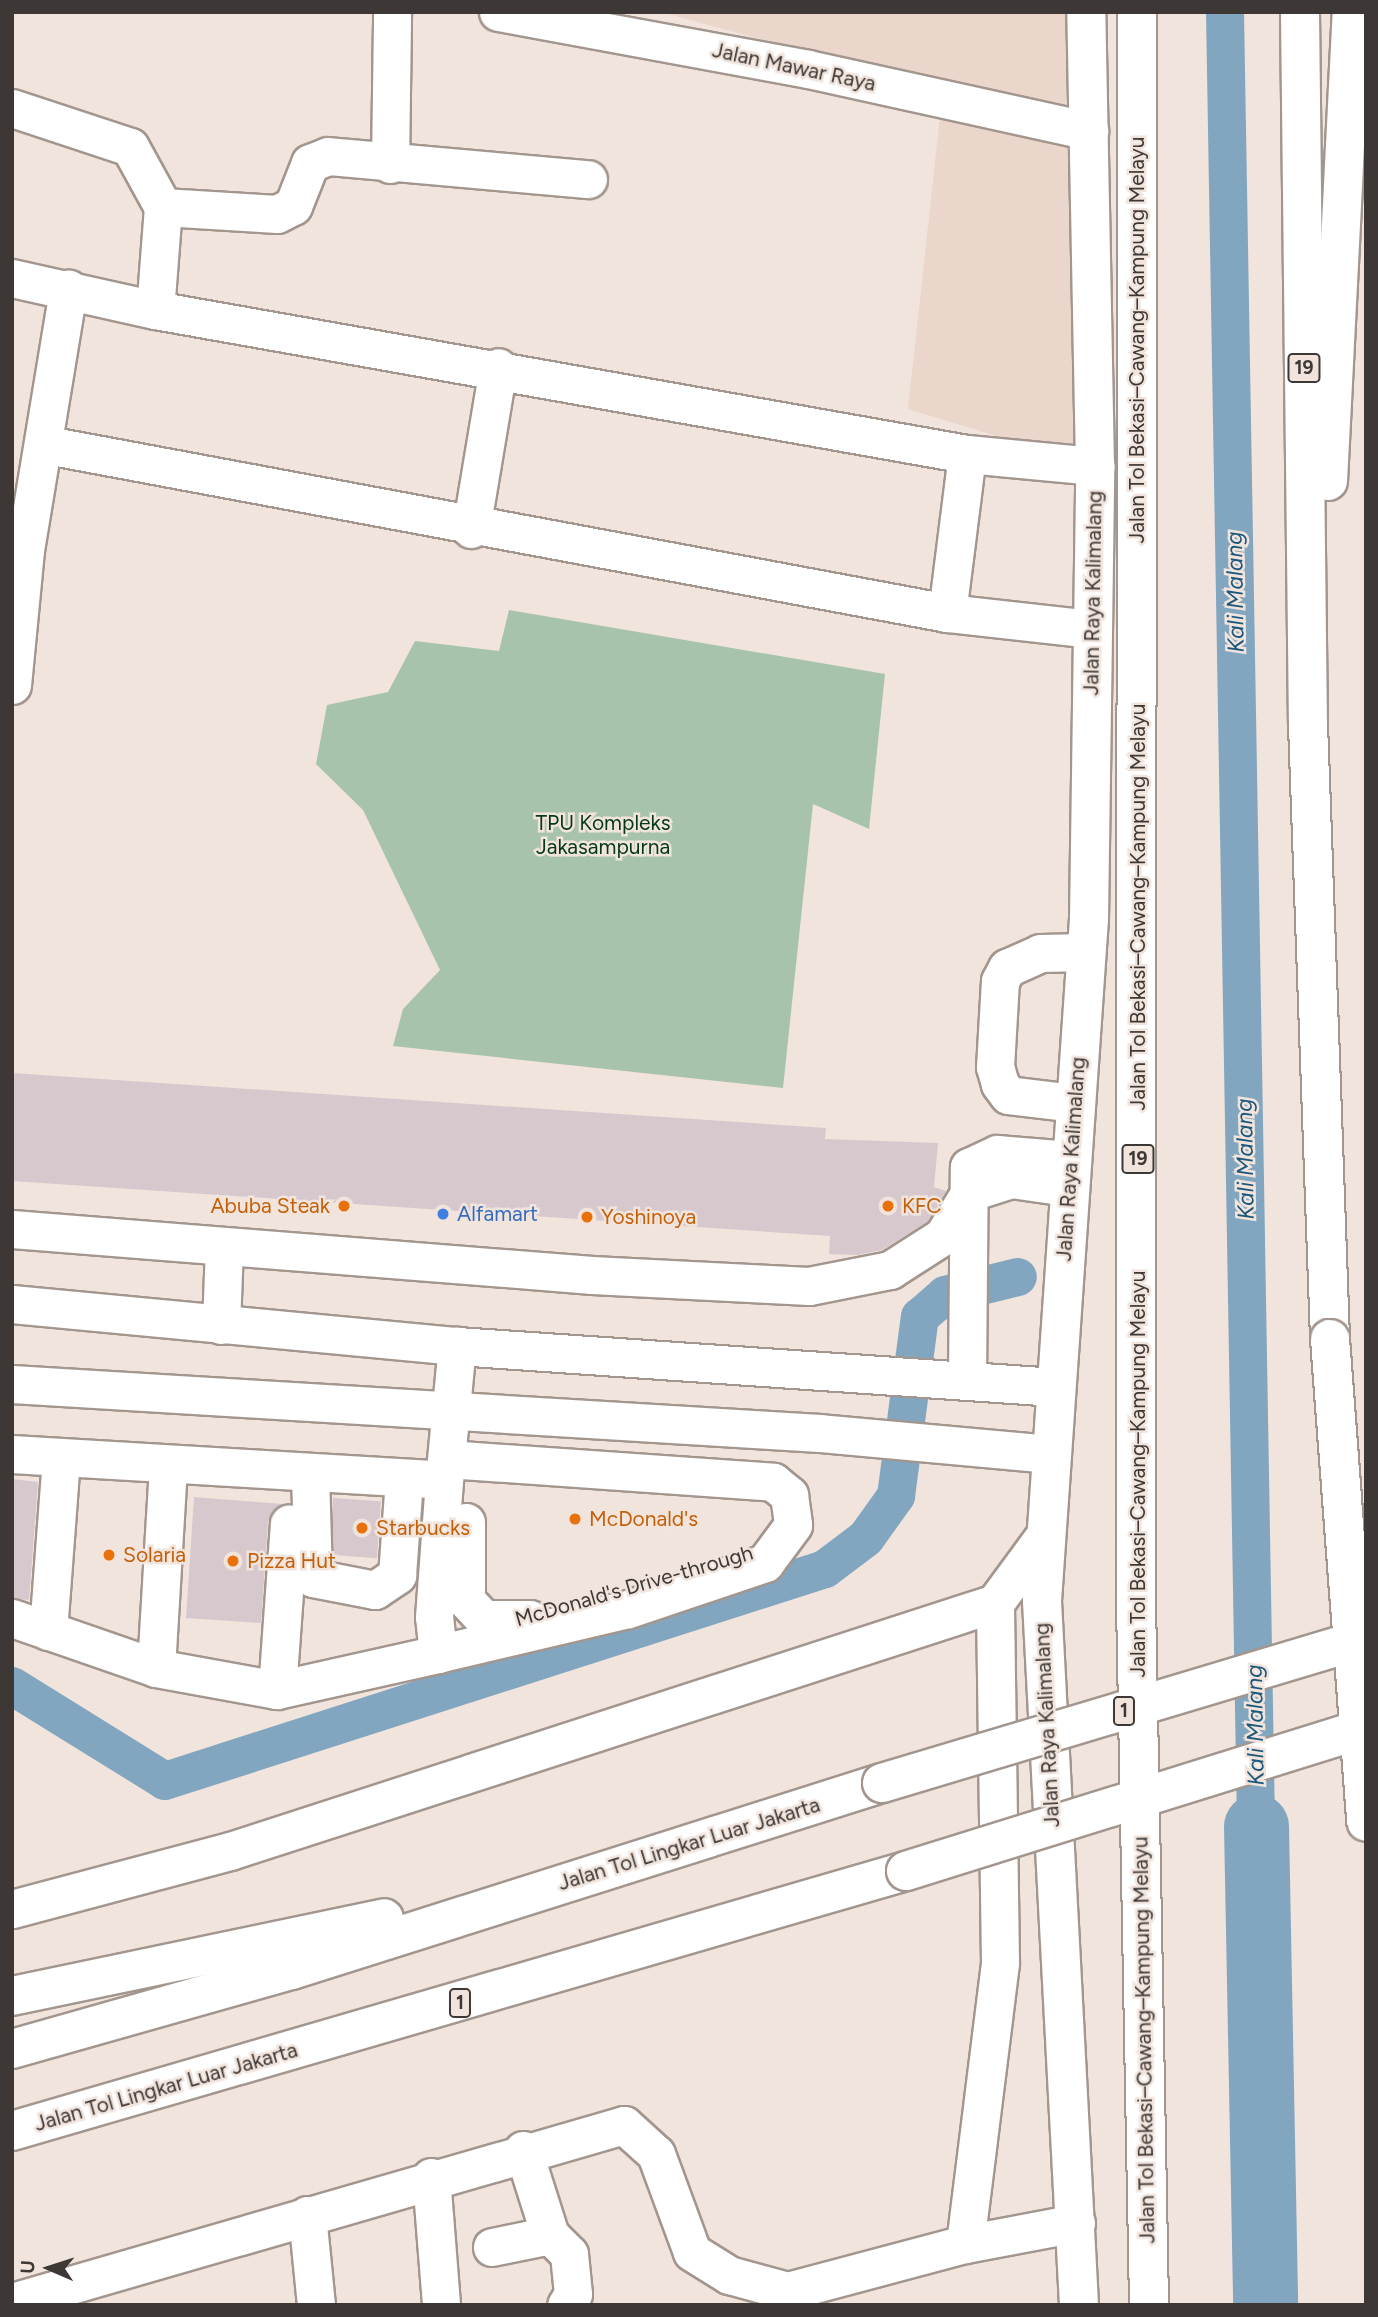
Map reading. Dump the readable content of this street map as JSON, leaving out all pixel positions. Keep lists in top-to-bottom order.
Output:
{
  "streets": {
    "main road": [
      "Jalan Tol Bekasi–Cawang–Kampung Melayu",
      "19",
      "Jalan Raya Kalimalang",
      "1",
      "Jalan Tol Lingkar Luar Jakarta"
    ],
    "street": ["Jalan Mawar Raya", "McDonald's Drive-through"]
  },
  "crossings": [
    ["Jalan Mawar Raya", "Jalan Raya Kalimalang"]
  ],
  "water": ["Kali Malang"],
  "parks": ["TPU Kompleks Jakasampurna"],
  "places": [
    "Abuba Steak",
    "KFC",
    "Alfamart",
    "Yoshinoya",
    "McDonald's",
    "Starbucks",
    "Solaria",
    "Pizza Hut"
  ],
  "north": "left"
}
